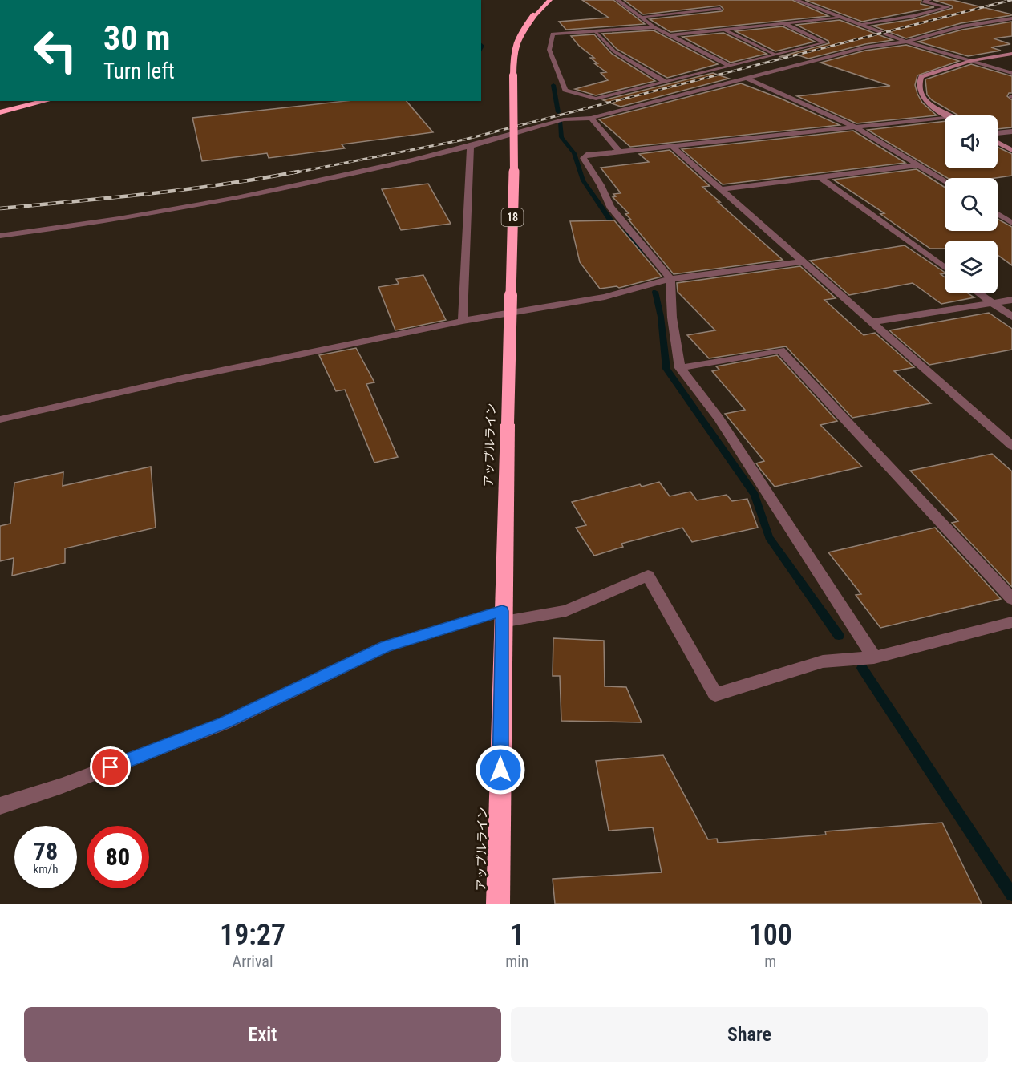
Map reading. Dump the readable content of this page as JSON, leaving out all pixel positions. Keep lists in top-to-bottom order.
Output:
{
  "streets": {
    "highway": ["18", "アップルライン"]
  },
  "page": {
    "turn": ["30 m", "Turn left"],
    "speed": "78 km/h",
    "limit": "80",
    "eta": [
      "19:27",
      "Arrival",
      "1",
      "min",
      "100",
      "m"
    ],
    "buttons": ["Exit", "Share"]
  }
}
